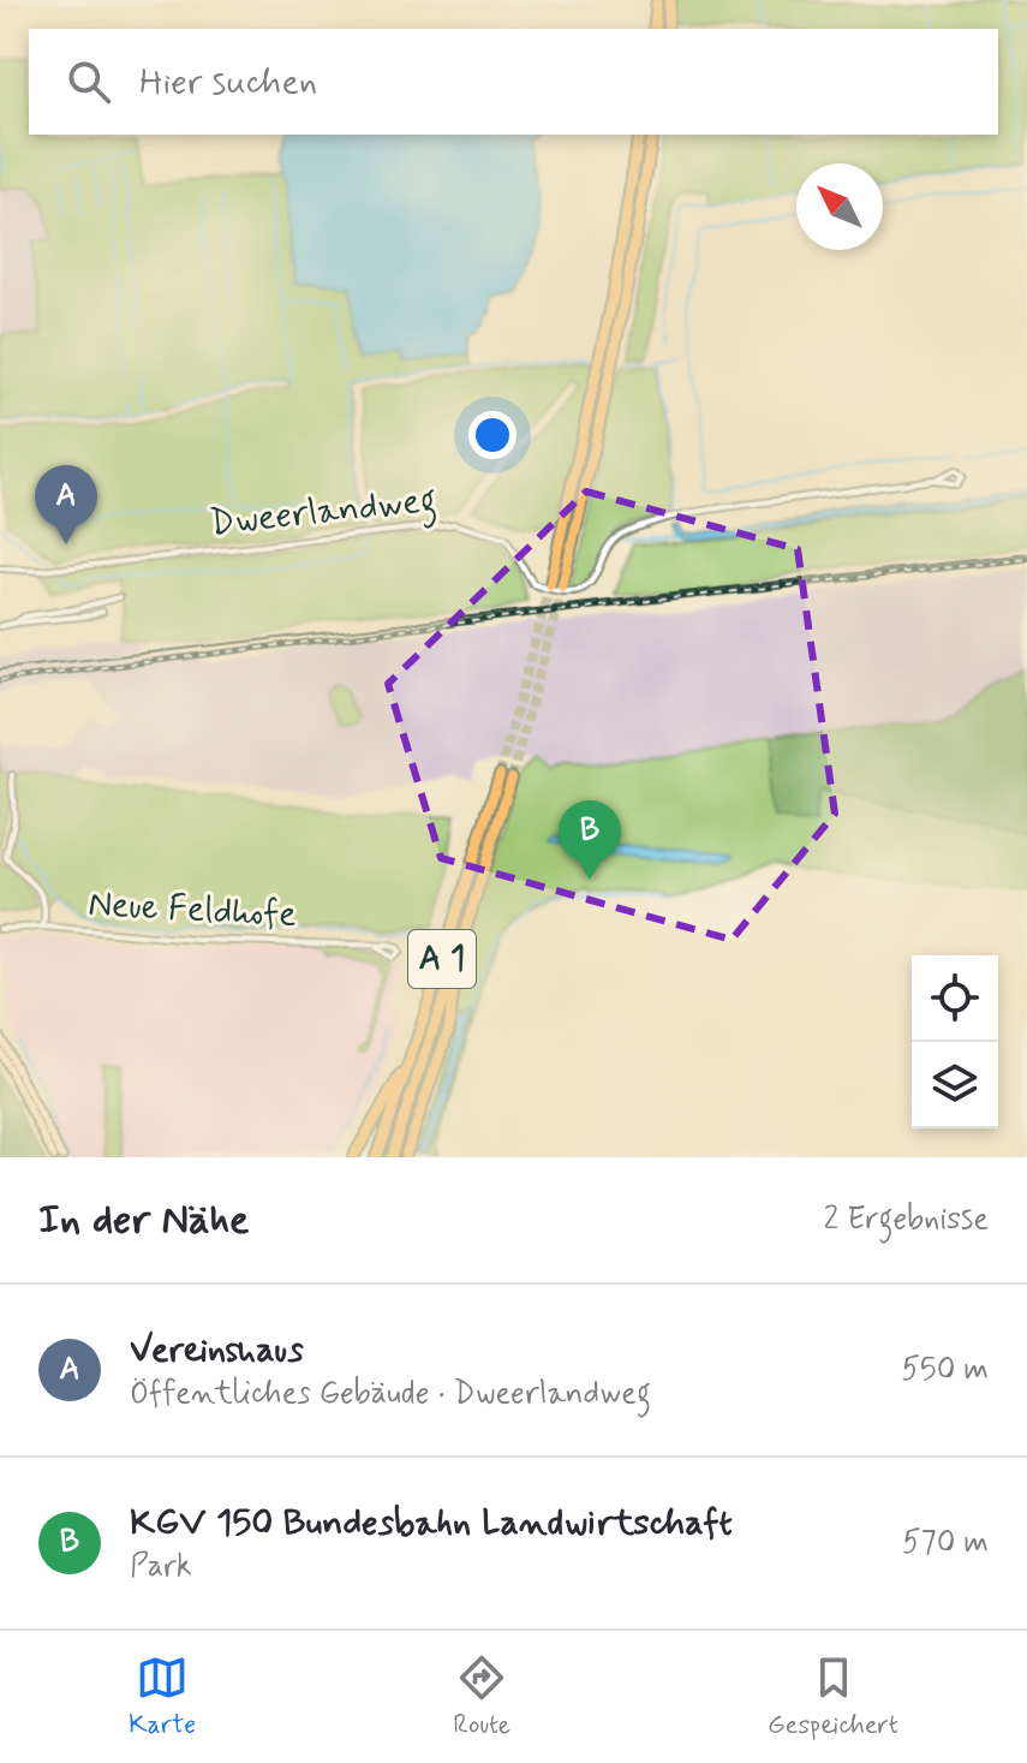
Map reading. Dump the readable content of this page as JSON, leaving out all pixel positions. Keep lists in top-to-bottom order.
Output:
{
  "streets": {
    "highway": ["A 1"],
    "street": ["Dweerlandweg", "Neue Feldhofe"]
  },
  "north": "top left",
  "page": {
    "search": "Hier suchen",
    "pins": ["A", "B"],
    "heading": ["In der Nähe", "2 Ergebnisse"],
    "list": [
      {
        "mark": "A",
        "name": "Vereinshaus",
        "note": "Öffentliches Gebäude · Dweerlandweg",
        "value": "550 m"
      },
      {
        "mark": "B",
        "name": "KGV 150 Bundesbahn Landwirtschaft",
        "note": "Park",
        "value": "570 m"
      }
    ],
    "nav": ["Karte", "Route", "Gespeichert"]
  }
}
